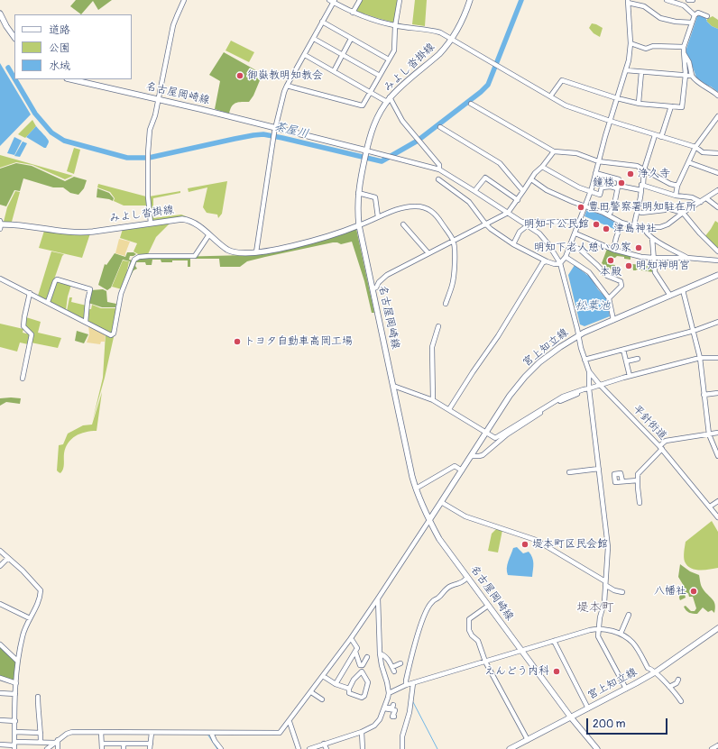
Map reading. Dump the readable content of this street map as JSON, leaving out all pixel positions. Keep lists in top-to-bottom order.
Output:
{
  "streets": {
    "main road": ["みよし沓掛線", "名古屋岡崎線", "宮上知立線"],
    "street": ["平針街道"]
  },
  "crossings": [
    ["みよし沓掛線", "名古屋岡崎線"],
    ["名古屋岡崎線", "宮上知立線"],
    ["宮上知立線", "平針街道"]
  ],
  "districts": ["堤本町"],
  "water": ["茶屋川", "松葉池"],
  "places": [
    "御嶽教明知教会",
    "浄久寺",
    "鐘楼",
    "豊田警察署明知駐在所",
    "明知下公民館",
    "津島神社",
    "明知下老人憩いの家",
    "本殿",
    "明知神明宮",
    "トヨタ自動車高岡工場",
    "堤本町区民会館",
    "八幡社",
    "えんどう内科"
  ],
  "legend": ["道路", "公園", "水域"],
  "scale_bar": "200 m"
}
